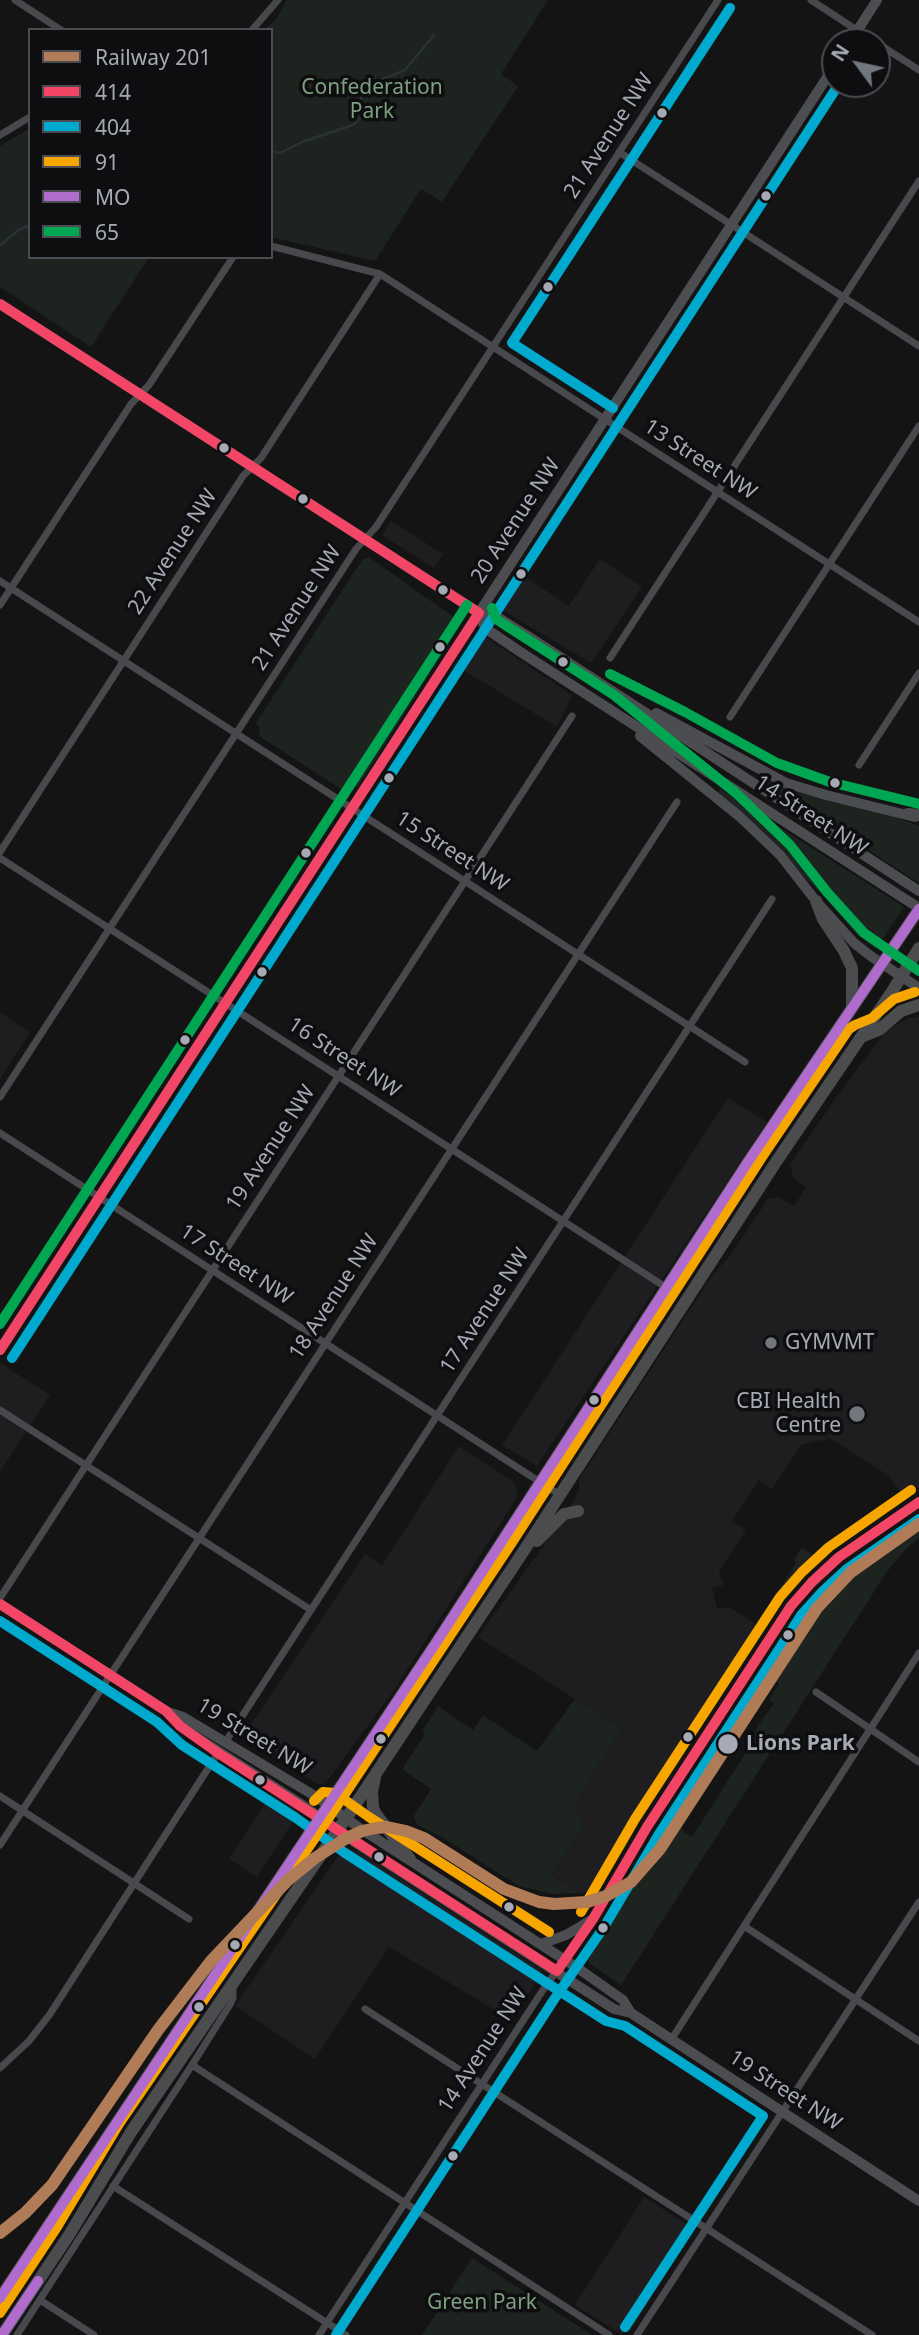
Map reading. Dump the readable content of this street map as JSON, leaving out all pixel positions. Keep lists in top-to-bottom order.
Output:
{
  "streets": {
    "street": [
      "21 Avenue NW",
      "13 Street NW",
      "20 Avenue NW",
      "22 Avenue NW",
      "14 Street NW",
      "15 Street NW",
      "16 Street NW",
      "19 Avenue NW",
      "17 Street NW",
      "18 Avenue NW",
      "17 Avenue NW",
      "19 Street NW",
      "14 Avenue NW"
    ]
  },
  "crossings": [
    ["21 Avenue NW", "13 Street NW"],
    ["21 Avenue NW", "14 Street NW"],
    ["21 Avenue NW", "15 Street NW"],
    ["21 Avenue NW", "16 Street NW"],
    ["13 Street NW", "20 Avenue NW"],
    ["13 Street NW", "22 Avenue NW"],
    ["20 Avenue NW", "14 Street NW"],
    ["20 Avenue NW", "15 Street NW"],
    ["20 Avenue NW", "16 Street NW"],
    ["20 Avenue NW", "17 Street NW"],
    ["22 Avenue NW", "14 Street NW"],
    ["22 Avenue NW", "15 Street NW"],
    ["15 Street NW", "19 Avenue NW"],
    ["15 Street NW", "18 Avenue NW"],
    ["15 Street NW", "17 Avenue NW"],
    ["16 Street NW", "19 Avenue NW"],
    ["16 Street NW", "18 Avenue NW"],
    ["16 Street NW", "17 Avenue NW"],
    ["19 Avenue NW", "17 Street NW"],
    ["17 Street NW", "18 Avenue NW"],
    ["17 Street NW", "17 Avenue NW"],
    ["18 Avenue NW", "19 Street NW"],
    ["17 Avenue NW", "19 Street NW"],
    ["19 Street NW", "14 Avenue NW"]
  ],
  "parks": ["Confederation Park", "Green Park"],
  "places": ["GYMVMT", "CBI Health Centre", "Lions Park"],
  "lines": [
    "transit line 404",
    "transit line 414",
    "transit line 65",
    "transit line MO",
    "transit line 91",
    "rail line 201"
  ],
  "legend": [
    "Railway 201",
    "414",
    "404",
    "91",
    "MO",
    "65"
  ],
  "north": "top left"
}
